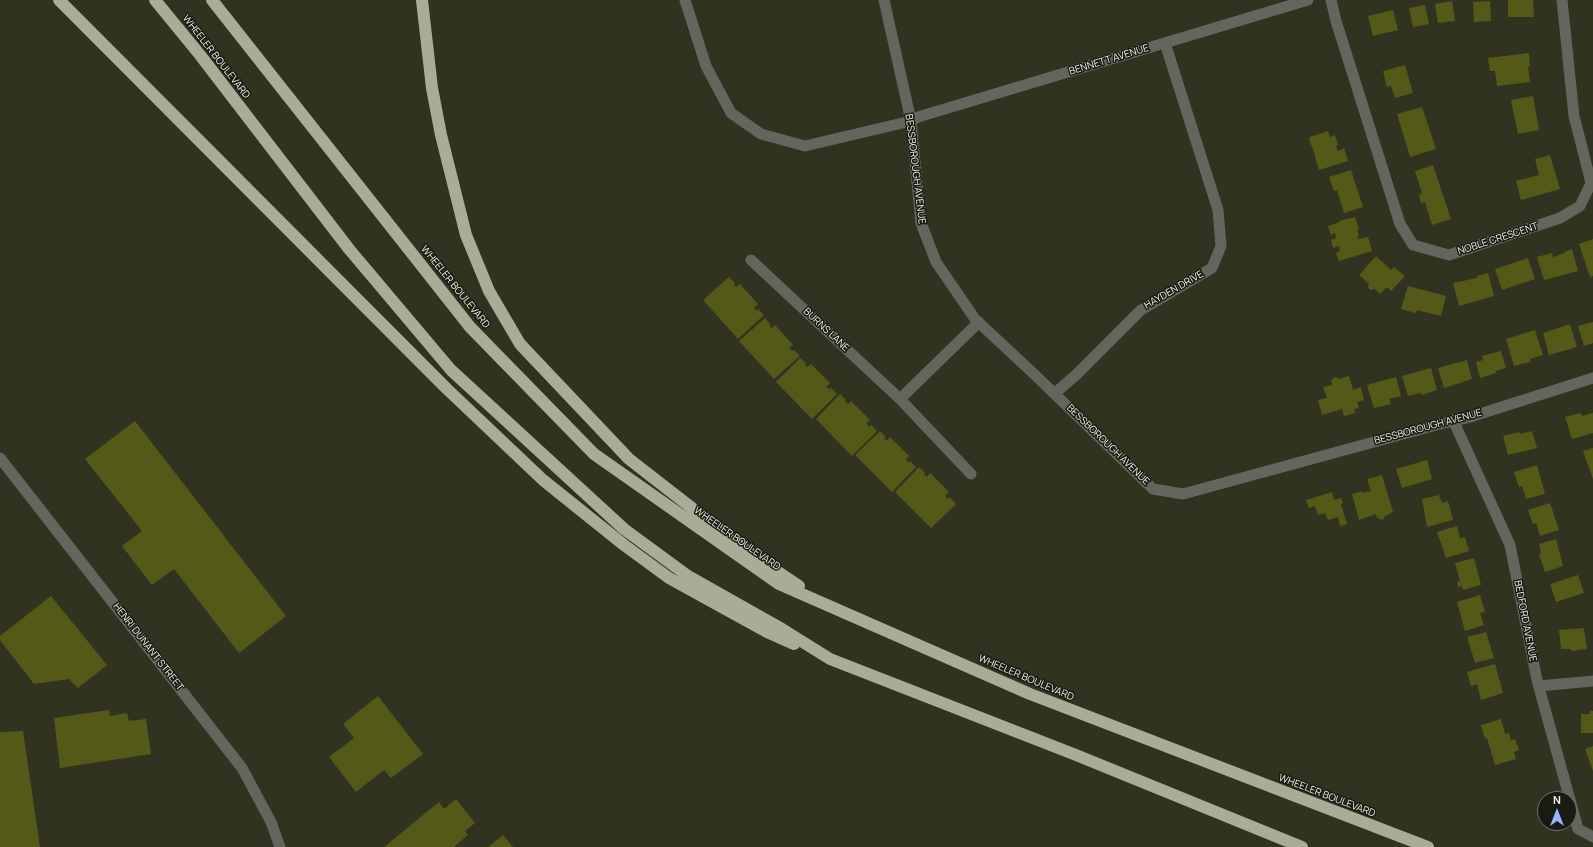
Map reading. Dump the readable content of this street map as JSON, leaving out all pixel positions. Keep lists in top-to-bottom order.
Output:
{
  "streets": {
    "highway": ["WHEELER BOULEVARD"],
    "street": [
      "BENNETT AVENUE",
      "BESSBOROUGH AVENUE",
      "NOBLE CRESCENT",
      "HAYDEN DRIVE",
      "BURNS LANE",
      "BEDFORD AVENUE",
      "HENRI DUNANT STREET"
    ]
  },
  "crossings": [
    ["BENNETT AVENUE", "BESSBOROUGH AVENUE"],
    ["BENNETT AVENUE", "HAYDEN DRIVE"],
    ["BESSBOROUGH AVENUE", "HAYDEN DRIVE"],
    ["BESSBOROUGH AVENUE", "BEDFORD AVENUE"]
  ],
  "north": "top"
}
